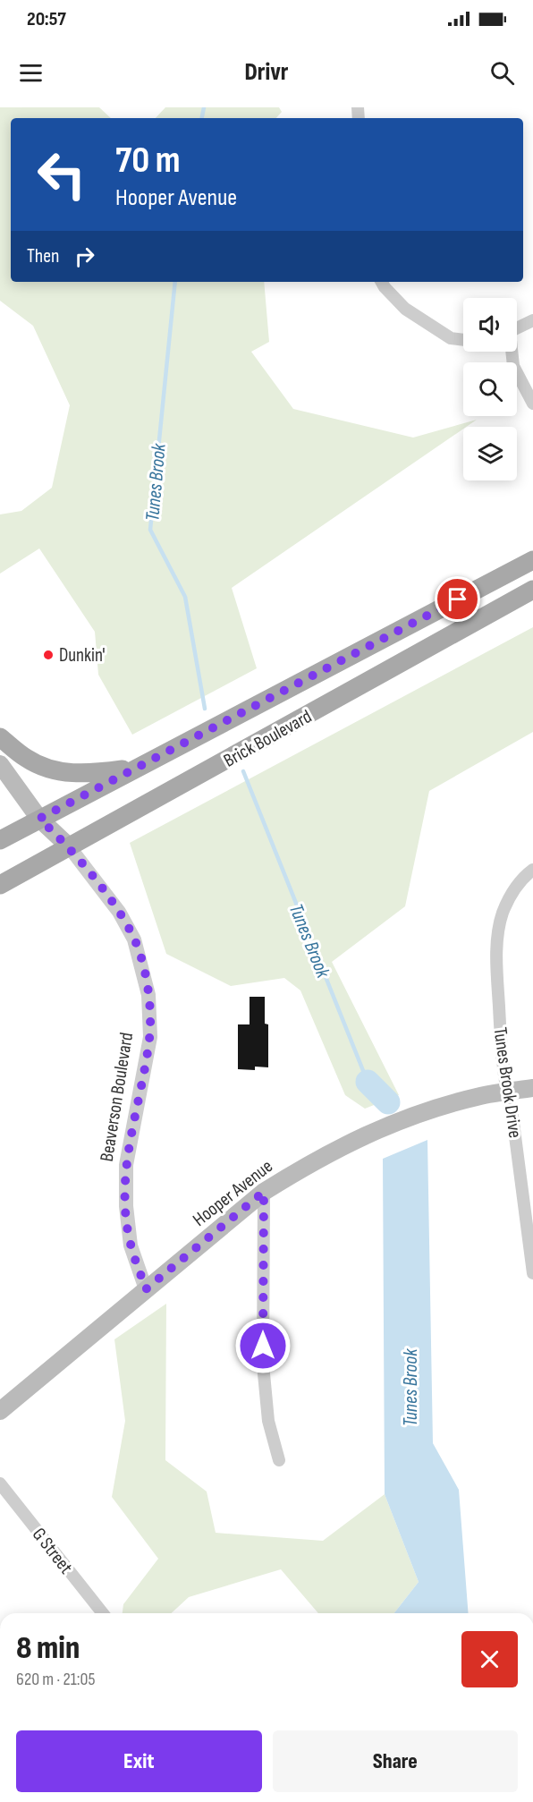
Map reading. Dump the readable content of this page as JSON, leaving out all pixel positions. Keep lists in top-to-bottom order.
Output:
{
  "streets": {
    "main road": ["Brick Boulevard", "Beaverson Boulevard", "Hooper Avenue"],
    "street": ["Tunes Brook Drive", "G Street"]
  },
  "crossings": [
    ["Brick Boulevard", "Beaverson Boulevard"],
    ["Tunes Brook Drive", "Hooper Avenue"],
    ["Beaverson Boulevard", "Hooper Avenue"]
  ],
  "water": ["Tunes Brook"],
  "places": ["Dunkin'"],
  "page": {
    "status": "20:57",
    "header": "Drivr",
    "turn": ["70 m", "Hooper Avenue"],
    "then": "Then",
    "heading": ["8 min", "620 m · 21:05"],
    "buttons": ["Exit", "Share"]
  }
}
